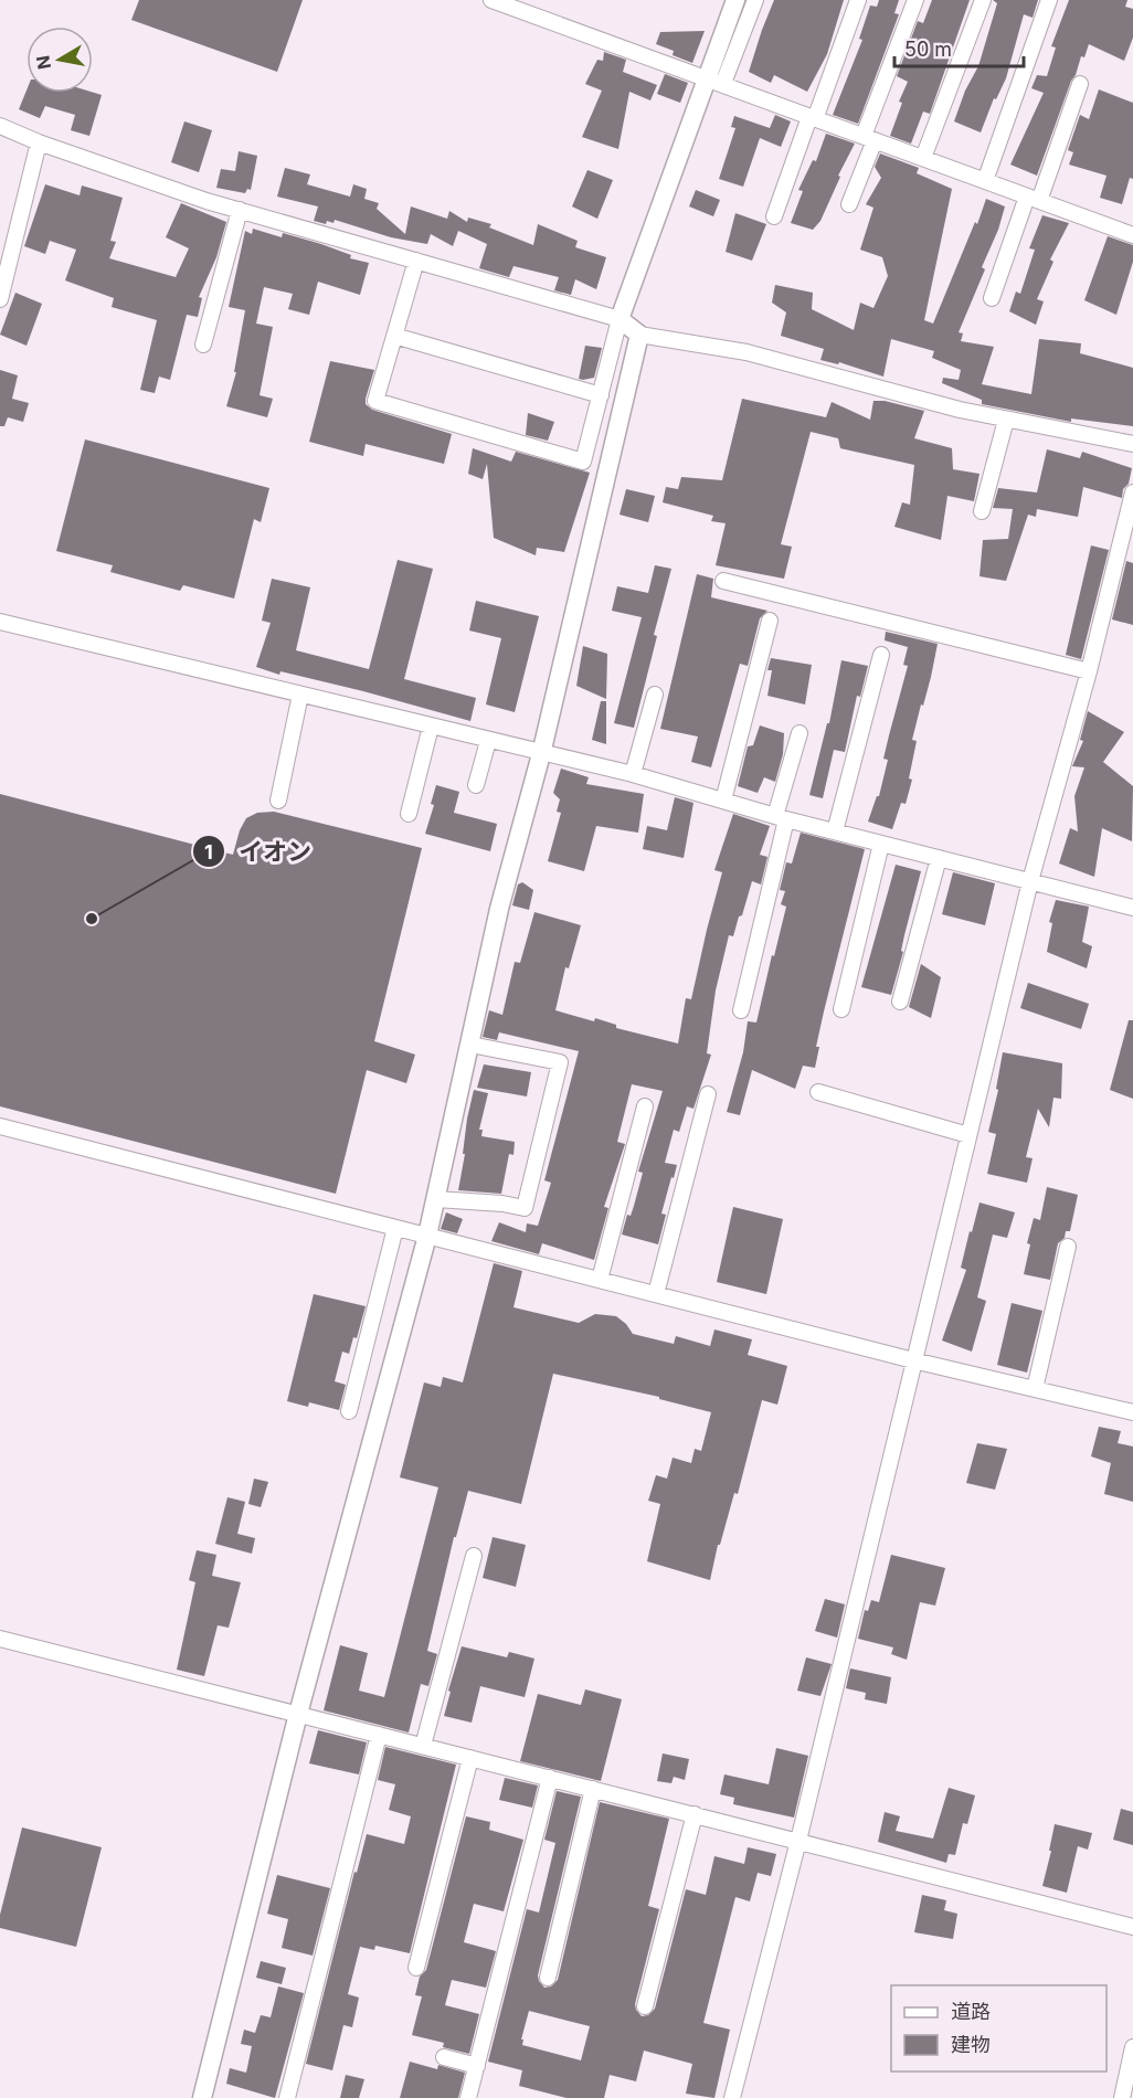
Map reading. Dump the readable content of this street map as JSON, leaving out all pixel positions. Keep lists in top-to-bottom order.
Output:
{
  "places": ["イオン"],
  "legend": ["道路", "建物"],
  "scale_bar": "50 m",
  "north": "left"
}
